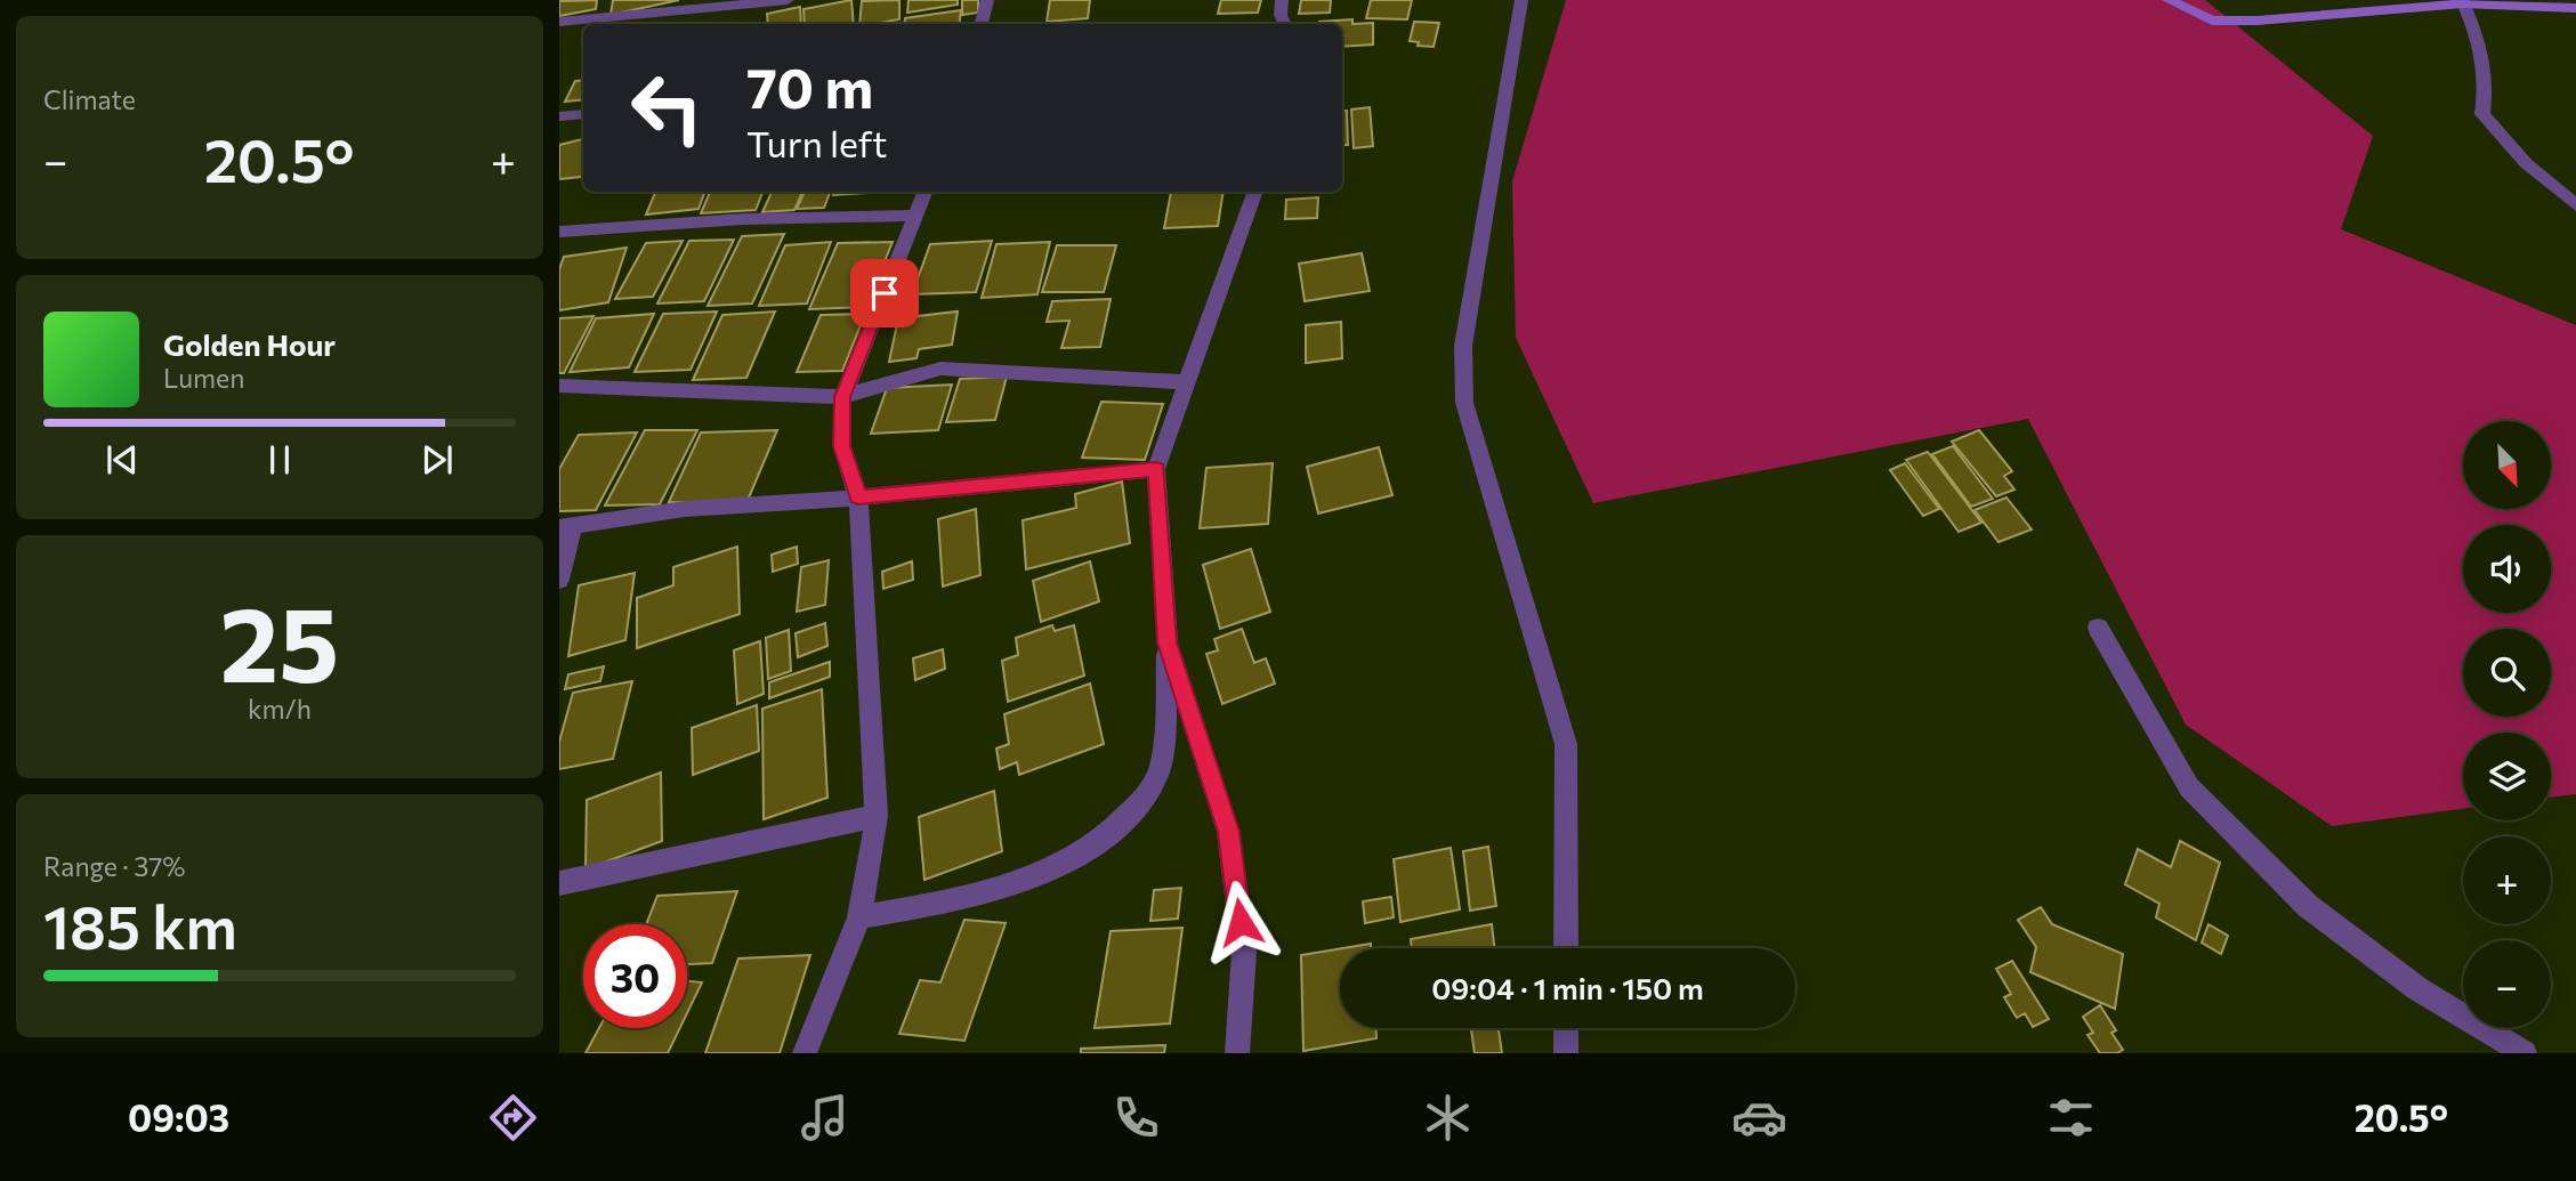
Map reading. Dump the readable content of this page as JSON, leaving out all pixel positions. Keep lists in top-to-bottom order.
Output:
{
  "north": "bottom right",
  "page": {
    "tile": [
      "Climate",
      ["25", "km/h"],
      ["Range · 37%", "185 km"]
    ],
    "turn": ["70 m", "Turn left"],
    "heat": ["−", "20.5°", "+"],
    "song": ["Golden Hour", "Lumen"],
    "map_buttons": ["+", "−"],
    "limit": "30",
    "trip": "09:04 · 1 min · 150 m",
    "tabs": ["09:03", "20.5°"]
  }
}
